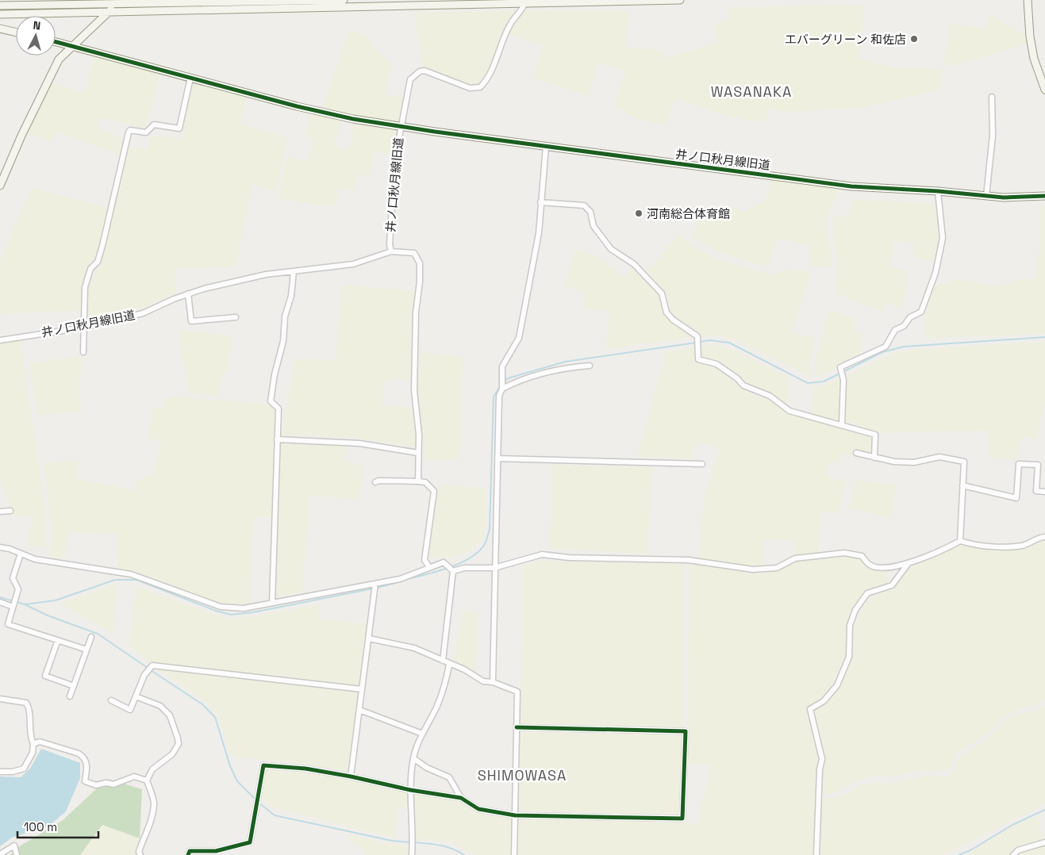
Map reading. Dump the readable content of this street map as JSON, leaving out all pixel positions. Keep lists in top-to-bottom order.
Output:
{
  "streets": {
    "main road": ["井ノ口秋月線旧道"]
  },
  "districts": ["WASANAKA", "SHIMOWASA"],
  "places": ["エバーグリーン 和佐店", "河南総合体育館"],
  "scale_bar": "100 m",
  "north": "top"
}
